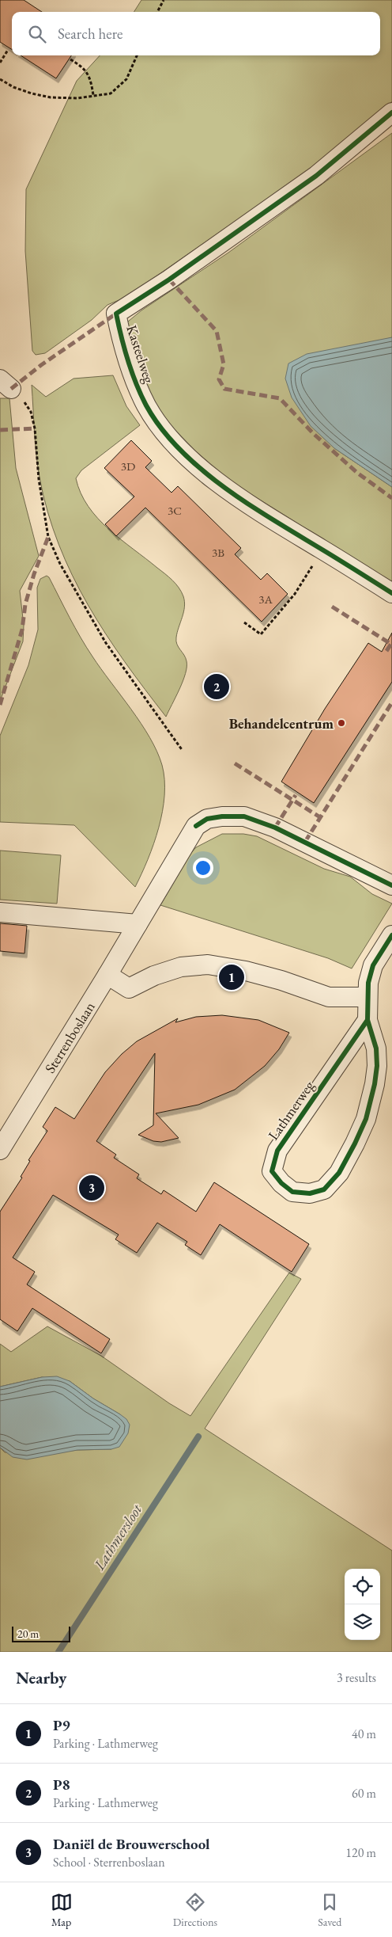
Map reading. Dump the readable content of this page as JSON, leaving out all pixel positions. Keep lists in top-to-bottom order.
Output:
{
  "streets": {
    "street": ["Kasteelweg", "Sterrenboslaan", "Lathmerweg"]
  },
  "water": ["Lathmersloot"],
  "places": ["Behandelcentrum"],
  "house_numbers": [
    "3D",
    "3C",
    "3B",
    "3A"
  ],
  "scale_bar": "20 m",
  "page": {
    "search": "Search here",
    "pins": ["2", "1", "3"],
    "scale": "20 m",
    "heading": ["Nearby", "3 results"],
    "list": [
      {
        "mark": "1",
        "name": "P9",
        "note": "Parking · Lathmerweg",
        "value": "40 m"
      },
      {
        "mark": "2",
        "name": "P8",
        "note": "Parking · Lathmerweg",
        "value": "60 m"
      },
      {
        "mark": "3",
        "name": "Daniël de Brouwerschool",
        "note": "School · Sterrenboslaan",
        "value": "120 m"
      }
    ],
    "nav": ["Map", "Directions", "Saved"]
  }
}
